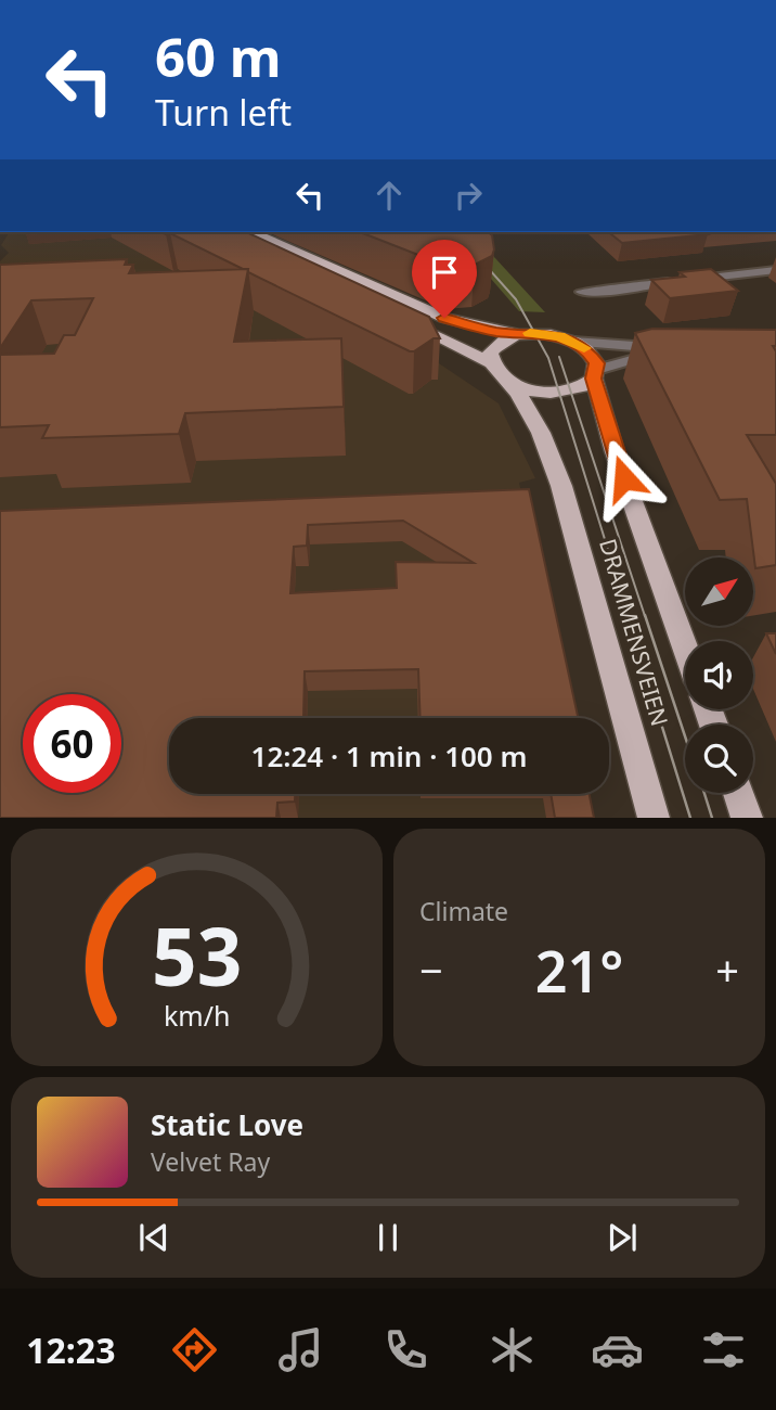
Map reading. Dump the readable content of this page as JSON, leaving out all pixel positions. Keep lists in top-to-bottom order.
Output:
{
  "streets": {
    "main road": ["DRAMMENSVEIEN"]
  },
  "north": "top right",
  "page": {
    "turn": ["60 m", "Turn left"],
    "limit": "60",
    "trip": "12:24 · 1 min · 100 m",
    "tile": "Climate",
    "heat": ["−", "21°", "+"],
    "song": ["Static Love", "Velvet Ray"],
    "tabs": "12:23",
    "gauge": ["53", "km/h"]
  }
}
